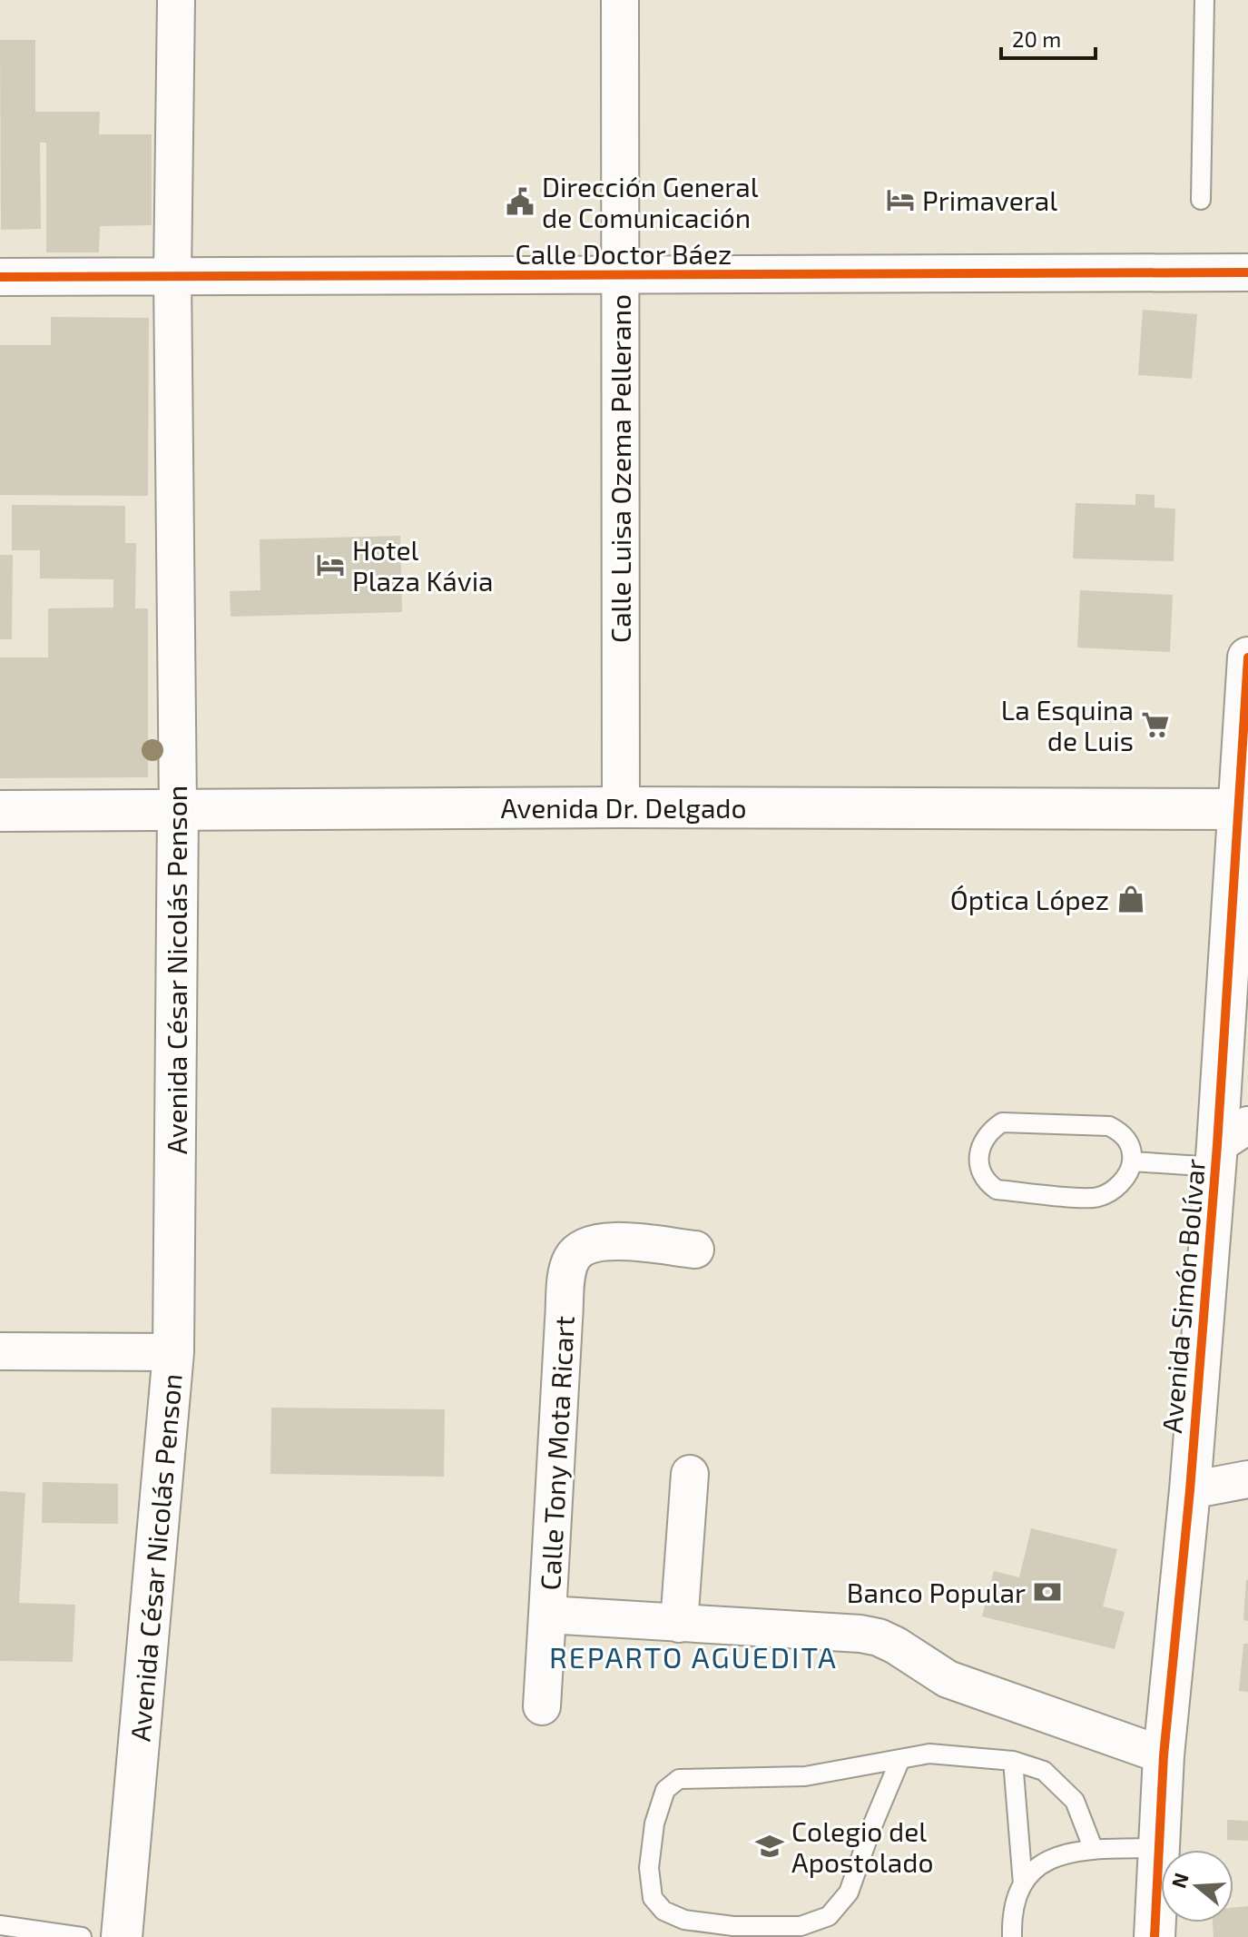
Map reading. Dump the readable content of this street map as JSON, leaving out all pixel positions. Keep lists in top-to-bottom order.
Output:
{
  "streets": {
    "main road": ["Avenida Dr. Delgado", "Avenida César Nicolás Penson", "Avenida Simón Bolívar"],
    "street": ["Calle Doctor Báez", "Calle Luisa Ozema Pellerano", "Calle Tony Mota Ricart"]
  },
  "crossings": [
    ["Calle Doctor Báez", "Calle Luisa Ozema Pellerano"],
    ["Calle Doctor Báez", "Avenida César Nicolás Penson"],
    ["Calle Luisa Ozema Pellerano", "Avenida Dr. Delgado"],
    ["Avenida Dr. Delgado", "Avenida César Nicolás Penson"],
    ["Avenida Dr. Delgado", "Avenida Simón Bolívar"],
    ["Avenida Simón Bolívar", "Calle Tony Mota Ricart"]
  ],
  "districts": ["REPARTO AGUEDITA"],
  "places": {
    "hotel": ["Primaveral", "Hotel Plaza Kávia"],
    "public building": ["Dirección General de Comunicación"],
    "supermarket": ["La Esquina de Luis"],
    "shop": ["Óptica López"],
    "bank": ["Banco Popular"],
    "school or university": ["Colegio del Apostolado"]
  },
  "scale_bar": "20 m",
  "north": "left"
}
